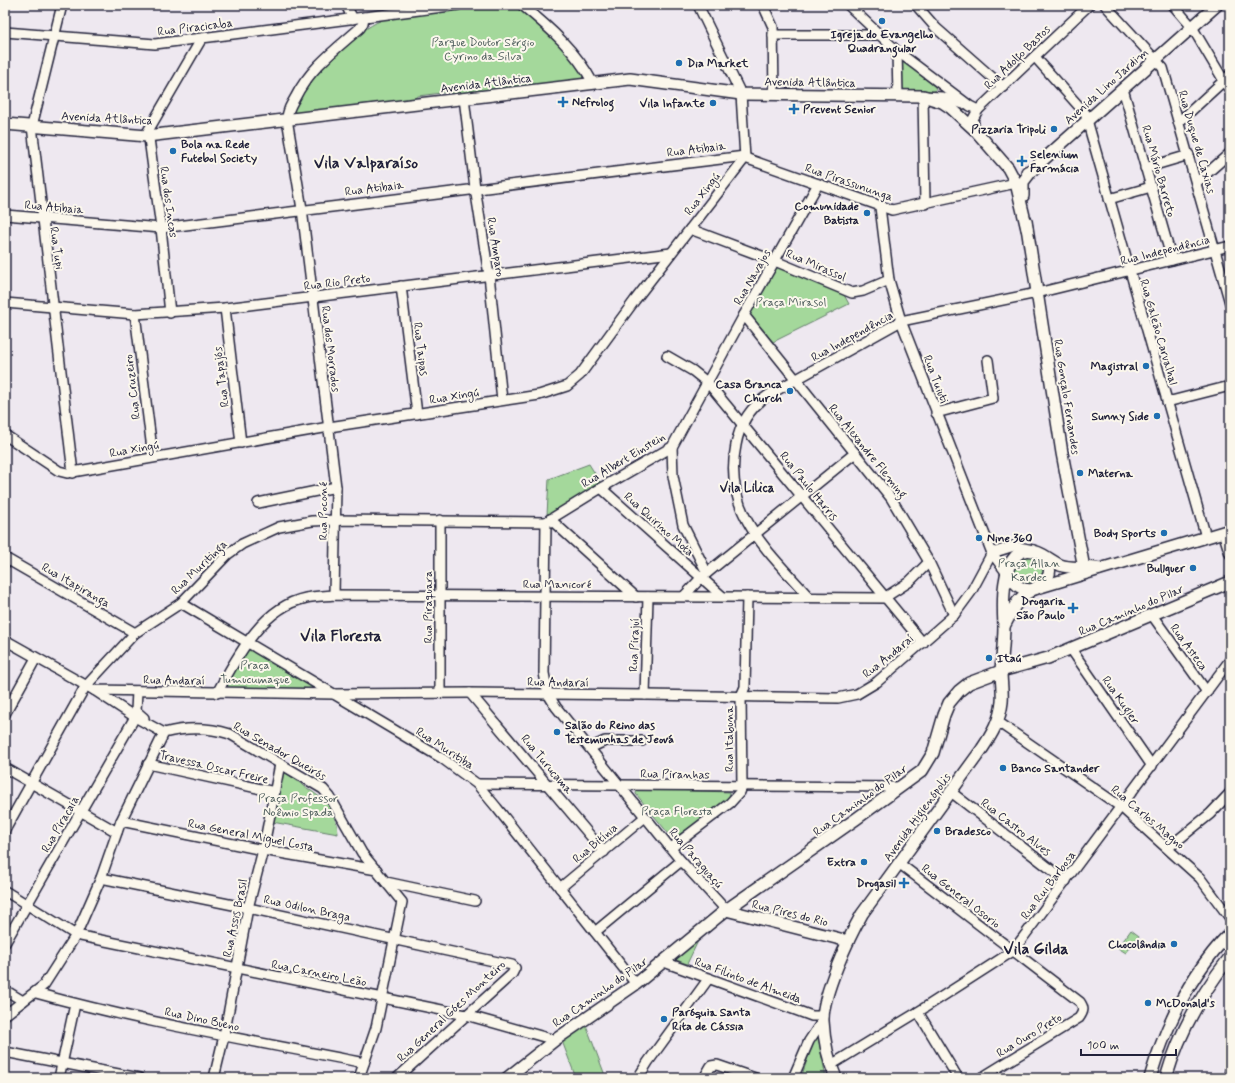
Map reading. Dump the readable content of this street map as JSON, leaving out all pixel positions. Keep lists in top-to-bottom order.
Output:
{
  "streets": {
    "main road": [
      "Avenida Atlântica",
      "Avenida Lino Jardim",
      "Rua Gonçalo Fernandes",
      "Rua Caminho do Pilar",
      "Avenida Higienópolis",
      "Rua Pires do Rio"
    ],
    "street": [
      "Rua Piracicaba",
      "Rua Adolfo Bastos",
      "Rua Duque de Caxias",
      "Rua Atibaia",
      "Rua Mário Barreto",
      "Rua Pirassununga",
      "Rua Xingú",
      "Rua dos Incas",
      "Rua Amparo",
      "Rua Tupi",
      "Rua Independência",
      "Rua Mirassol",
      "Rua Navajos",
      "Rua Rio Preto",
      "Rua Galeão Carvalhal",
      "Rua dos Morrados",
      "Rua Taipas",
      "Rua Tapajós",
      "Rua Tuiuti",
      "Rua Cruzeiro",
      "Rua Alexandre Fleming",
      "Rua Albert Einstein",
      "Rua Paulo Harris",
      "Rua Poconé",
      "Rua Quirino Mota",
      "Rua Muritinga",
      "Rua Manicoré",
      "Rua Itapiranga",
      "Rua Piraquara",
      "Rua Pirajuí",
      "Rua Asteca",
      "Rua Andaraí",
      "Rua Kugler",
      "Rua Itabuna",
      "Rua Muritiba",
      "Rua Senador Queirós",
      "Rua Turucama",
      "Travessa Oscar Freire",
      "Rua Piranhas",
      "Rua Carlos Magno",
      "Rua Piracaia",
      "Rua Castro Alves",
      "Rua General Miguel Costa",
      "Rua Bitínia",
      "Rua Paraguaçú",
      "Rua Rui Barbosa",
      "Rua General Osorio",
      "Rua Odilon Braga",
      "Rua Assis Brasil",
      "Rua Carneiro Leão",
      "Rua Filinto de Almeida",
      "Rua General Góes Monteiro",
      "Rua Dino Bueno",
      "Rua Ouro Preto"
    ]
  },
  "crossings": [
    ["Rua Piracicaba", "Rua dos Incas"],
    ["Rua Piracicaba", "Rua Tupi"],
    ["Rua Adolfo Bastos", "Avenida Atlântica"],
    ["Rua Adolfo Bastos", "Rua Galeão Carvalhal"],
    ["Avenida Atlântica", "Rua dos Incas"],
    ["Avenida Atlântica", "Rua Amparo"],
    ["Avenida Atlântica", "Rua Tupi"],
    ["Avenida Atlântica", "Rua dos Morrados"],
    ["Avenida Atlântica", "Rua Gonçalo Fernandes"],
    ["Avenida Lino Jardim", "Rua Duque de Caxias"],
    ["Avenida Lino Jardim", "Rua Mário Barreto"],
    ["Avenida Lino Jardim", "Rua Galeão Carvalhal"],
    ["Avenida Lino Jardim", "Rua Gonçalo Fernandes"],
    ["Rua Duque de Caxias", "Rua Independência"],
    ["Rua Atibaia", "Rua Pirassununga"],
    ["Rua Atibaia", "Rua Xingú"],
    ["Rua Atibaia", "Rua dos Incas"],
    ["Rua Atibaia", "Rua Amparo"],
    ["Rua Atibaia", "Rua Tupi"],
    ["Rua Atibaia", "Rua dos Morrados"],
    ["Rua Mário Barreto", "Rua Independência"],
    ["Rua Pirassununga", "Rua Xingú"],
    ["Rua Pirassununga", "Rua Navajos"],
    ["Rua Pirassununga", "Rua Tuiuti"],
    ["Rua Pirassununga", "Rua Gonçalo Fernandes"],
    ["Rua Xingú", "Rua Amparo"],
    ["Rua Xingú", "Rua Tupi"],
    ["Rua Xingú", "Rua Mirassol"],
    ["Rua Xingú", "Rua Rio Preto"],
    ["Rua Xingú", "Rua dos Morrados"],
    ["Rua Xingú", "Rua Taipas"],
    ["Rua Xingú", "Rua Tapajós"],
    ["Rua Xingú", "Rua Cruzeiro"],
    ["Rua Xingú", "Rua Poconé"],
    ["Rua dos Incas", "Rua Rio Preto"],
    ["Rua Amparo", "Rua Rio Preto"],
    ["Rua Tupi", "Rua Rio Preto"],
    ["Rua Independência", "Rua Galeão Carvalhal"],
    ["Rua Independência", "Rua Tuiuti"],
    ["Rua Independência", "Rua Gonçalo Fernandes"],
    ["Rua Independência", "Rua Alexandre Fleming"],
    ["Rua Independência", "Rua Paulo Harris"],
    ["Rua Independência", "Rua Manicoré"],
    ["Rua Mirassol", "Rua Navajos"],
    ["Rua Mirassol", "Rua Tuiuti"],
    ["Rua Navajos", "Rua Alexandre Fleming"],
    ["Rua Navajos", "Rua Albert Einstein"],
    ["Rua Navajos", "Rua Paulo Harris"],
    ["Rua Rio Preto", "Rua dos Morrados"],
    ["Rua Rio Preto", "Rua Taipas"],
    ["Rua Rio Preto", "Rua Tapajós"],
    ["Rua Rio Preto", "Rua Cruzeiro"],
    ["Rua dos Morrados", "Rua Poconé"],
    ["Rua Tuiuti", "Rua Andaraí"],
    ["Rua Tuiuti", "Avenida Higienópolis"],
    ["Rua Alexandre Fleming", "Rua Andaraí"],
    ["Rua Albert Einstein", "Rua Paulo Harris"],
    ["Rua Albert Einstein", "Rua Quirino Mota"],
    ["Rua Albert Einstein", "Rua Muritinga"],
    ["Rua Albert Einstein", "Rua Paraguaçú"],
    ["Rua Paulo Harris", "Rua Manicoré"],
    ["Rua Paulo Harris", "Rua Andaraí"],
    ["Rua Poconé", "Rua Muritinga"],
    ["Rua Poconé", "Rua Manicoré"],
    ["Rua Quirino Mota", "Rua Manicoré"],
    ["Rua Muritinga", "Rua Itapiranga"],
    ["Rua Muritinga", "Rua Piraquara"],
    ["Rua Muritinga", "Rua Andaraí"],
    ["Rua Muritinga", "Rua Muritiba"],
    ["Rua Muritinga", "Rua Paraguaçú"],
    ["Rua Manicoré", "Rua Piraquara"],
    ["Rua Manicoré", "Rua Pirajuí"],
    ["Rua Manicoré", "Rua Andaraí"],
    ["Rua Manicoré", "Rua Itabuna"],
    ["Rua Manicoré", "Rua Muritiba"],
    ["Rua Manicoré", "Rua Paraguaçú"],
    ["Rua Piraquara", "Rua Andaraí"],
    ["Rua Caminho do Pilar", "Rua Asteca"],
    ["Rua Caminho do Pilar", "Rua Kugler"],
    ["Rua Caminho do Pilar", "Rua Muritiba"],
    ["Rua Caminho do Pilar", "Rua Piranhas"],
    ["Rua Caminho do Pilar", "Avenida Higienópolis"],
    ["Rua Caminho do Pilar", "Rua Paraguaçú"],
    ["Rua Caminho do Pilar", "Rua Pires do Rio"],
    ["Rua Caminho do Pilar", "Rua Carneiro Leão"],
    ["Rua Caminho do Pilar", "Rua Filinto de Almeida"],
    ["Rua Pirajuí", "Rua Andaraí"],
    ["Rua Asteca", "Rua Rui Barbosa"],
    ["Rua Andaraí", "Rua Itabuna"],
    ["Rua Andaraí", "Rua Muritiba"],
    ["Rua Andaraí", "Rua Turucama"],
    ["Rua Andaraí", "Rua Paraguaçú"],
    ["Rua Kugler", "Rua Rui Barbosa"],
    ["Rua Itabuna", "Rua Piranhas"],
    ["Rua Itabuna", "Rua Paraguaçú"],
    ["Rua Muritiba", "Rua Piranhas"],
    ["Rua Muritiba", "Rua Bitínia"],
    ["Rua Senador Queirós", "Rua General Miguel Costa"],
    ["Rua Senador Queirós", "Rua Odilon Braga"],
    ["Rua Senador Queirós", "Rua Assis Brasil"],
    ["Rua Senador Queirós", "Rua Carneiro Leão"],
    ["Rua Senador Queirós", "Rua Dino Bueno"],
    ["Rua Turucama", "Rua Piranhas"],
    ["Rua Turucama", "Rua Bitínia"],
    ["Travessa Oscar Freire", "Rua Assis Brasil"],
    ["Rua Piranhas", "Rua Paraguaçú"],
    ["Avenida Higienópolis", "Rua Carlos Magno"],
    ["Avenida Higienópolis", "Rua Castro Alves"],
    ["Avenida Higienópolis", "Rua General Osorio"],
    ["Avenida Higienópolis", "Rua Pires do Rio"],
    ["Avenida Higienópolis", "Rua Filinto de Almeida"],
    ["Rua Carlos Magno", "Rua Rui Barbosa"],
    ["Rua Castro Alves", "Rua Rui Barbosa"],
    ["Rua General Miguel Costa", "Rua Assis Brasil"],
    ["Rua Bitínia", "Rua Paraguaçú"],
    ["Rua Paraguaçú", "Rua Pires do Rio"],
    ["Rua Rui Barbosa", "Rua General Osorio"],
    ["Rua General Osorio", "Rua Ouro Preto"],
    ["Rua Odilon Braga", "Rua Assis Brasil"],
    ["Rua Odilon Braga", "Rua General Góes Monteiro"],
    ["Rua Assis Brasil", "Rua Carneiro Leão"],
    ["Rua Assis Brasil", "Rua Dino Bueno"],
    ["Rua Carneiro Leão", "Rua General Góes Monteiro"]
  ],
  "districts": [
    "Vila Valparaíso",
    "Vila Lilica",
    "Vila Floresta",
    "Vila Gilda"
  ],
  "parks": [
    "Parque Doutor Sérgio Cyrino da Silva",
    "Praça Mirasol",
    "Praça Allan Kardec",
    "Praça Tumucumaque",
    "Praça Professor Noêmio Spada",
    "Praça Floresta"
  ],
  "places": {
    "other": [
      "Igreja do Evangelho Quadrangular",
      "Dia Market",
      "Vila Infante",
      "Pizzaria Tripoli",
      "Bola na Rede Futebol Society",
      "Comunidade Batista",
      "Magistral",
      "Casa Branca Church",
      "Sunny Side",
      "Materna",
      "Body Sports",
      "Nine 360",
      "Bullguer",
      "Itaú",
      "Salão do Reino das Testemunhas de Jeová",
      "Banco Santander",
      "Bradesco",
      "Extra",
      "Chocolândia",
      "McDonald's",
      "Paróquia Santa Rita de Cássia"
    ],
    "health": [
      "Nefrolog",
      "Prevent Senior",
      "Selenium Farmácia",
      "Drogaria São Paulo",
      "Drogasil"
    ]
  },
  "scale_bar": "100 m"
}
